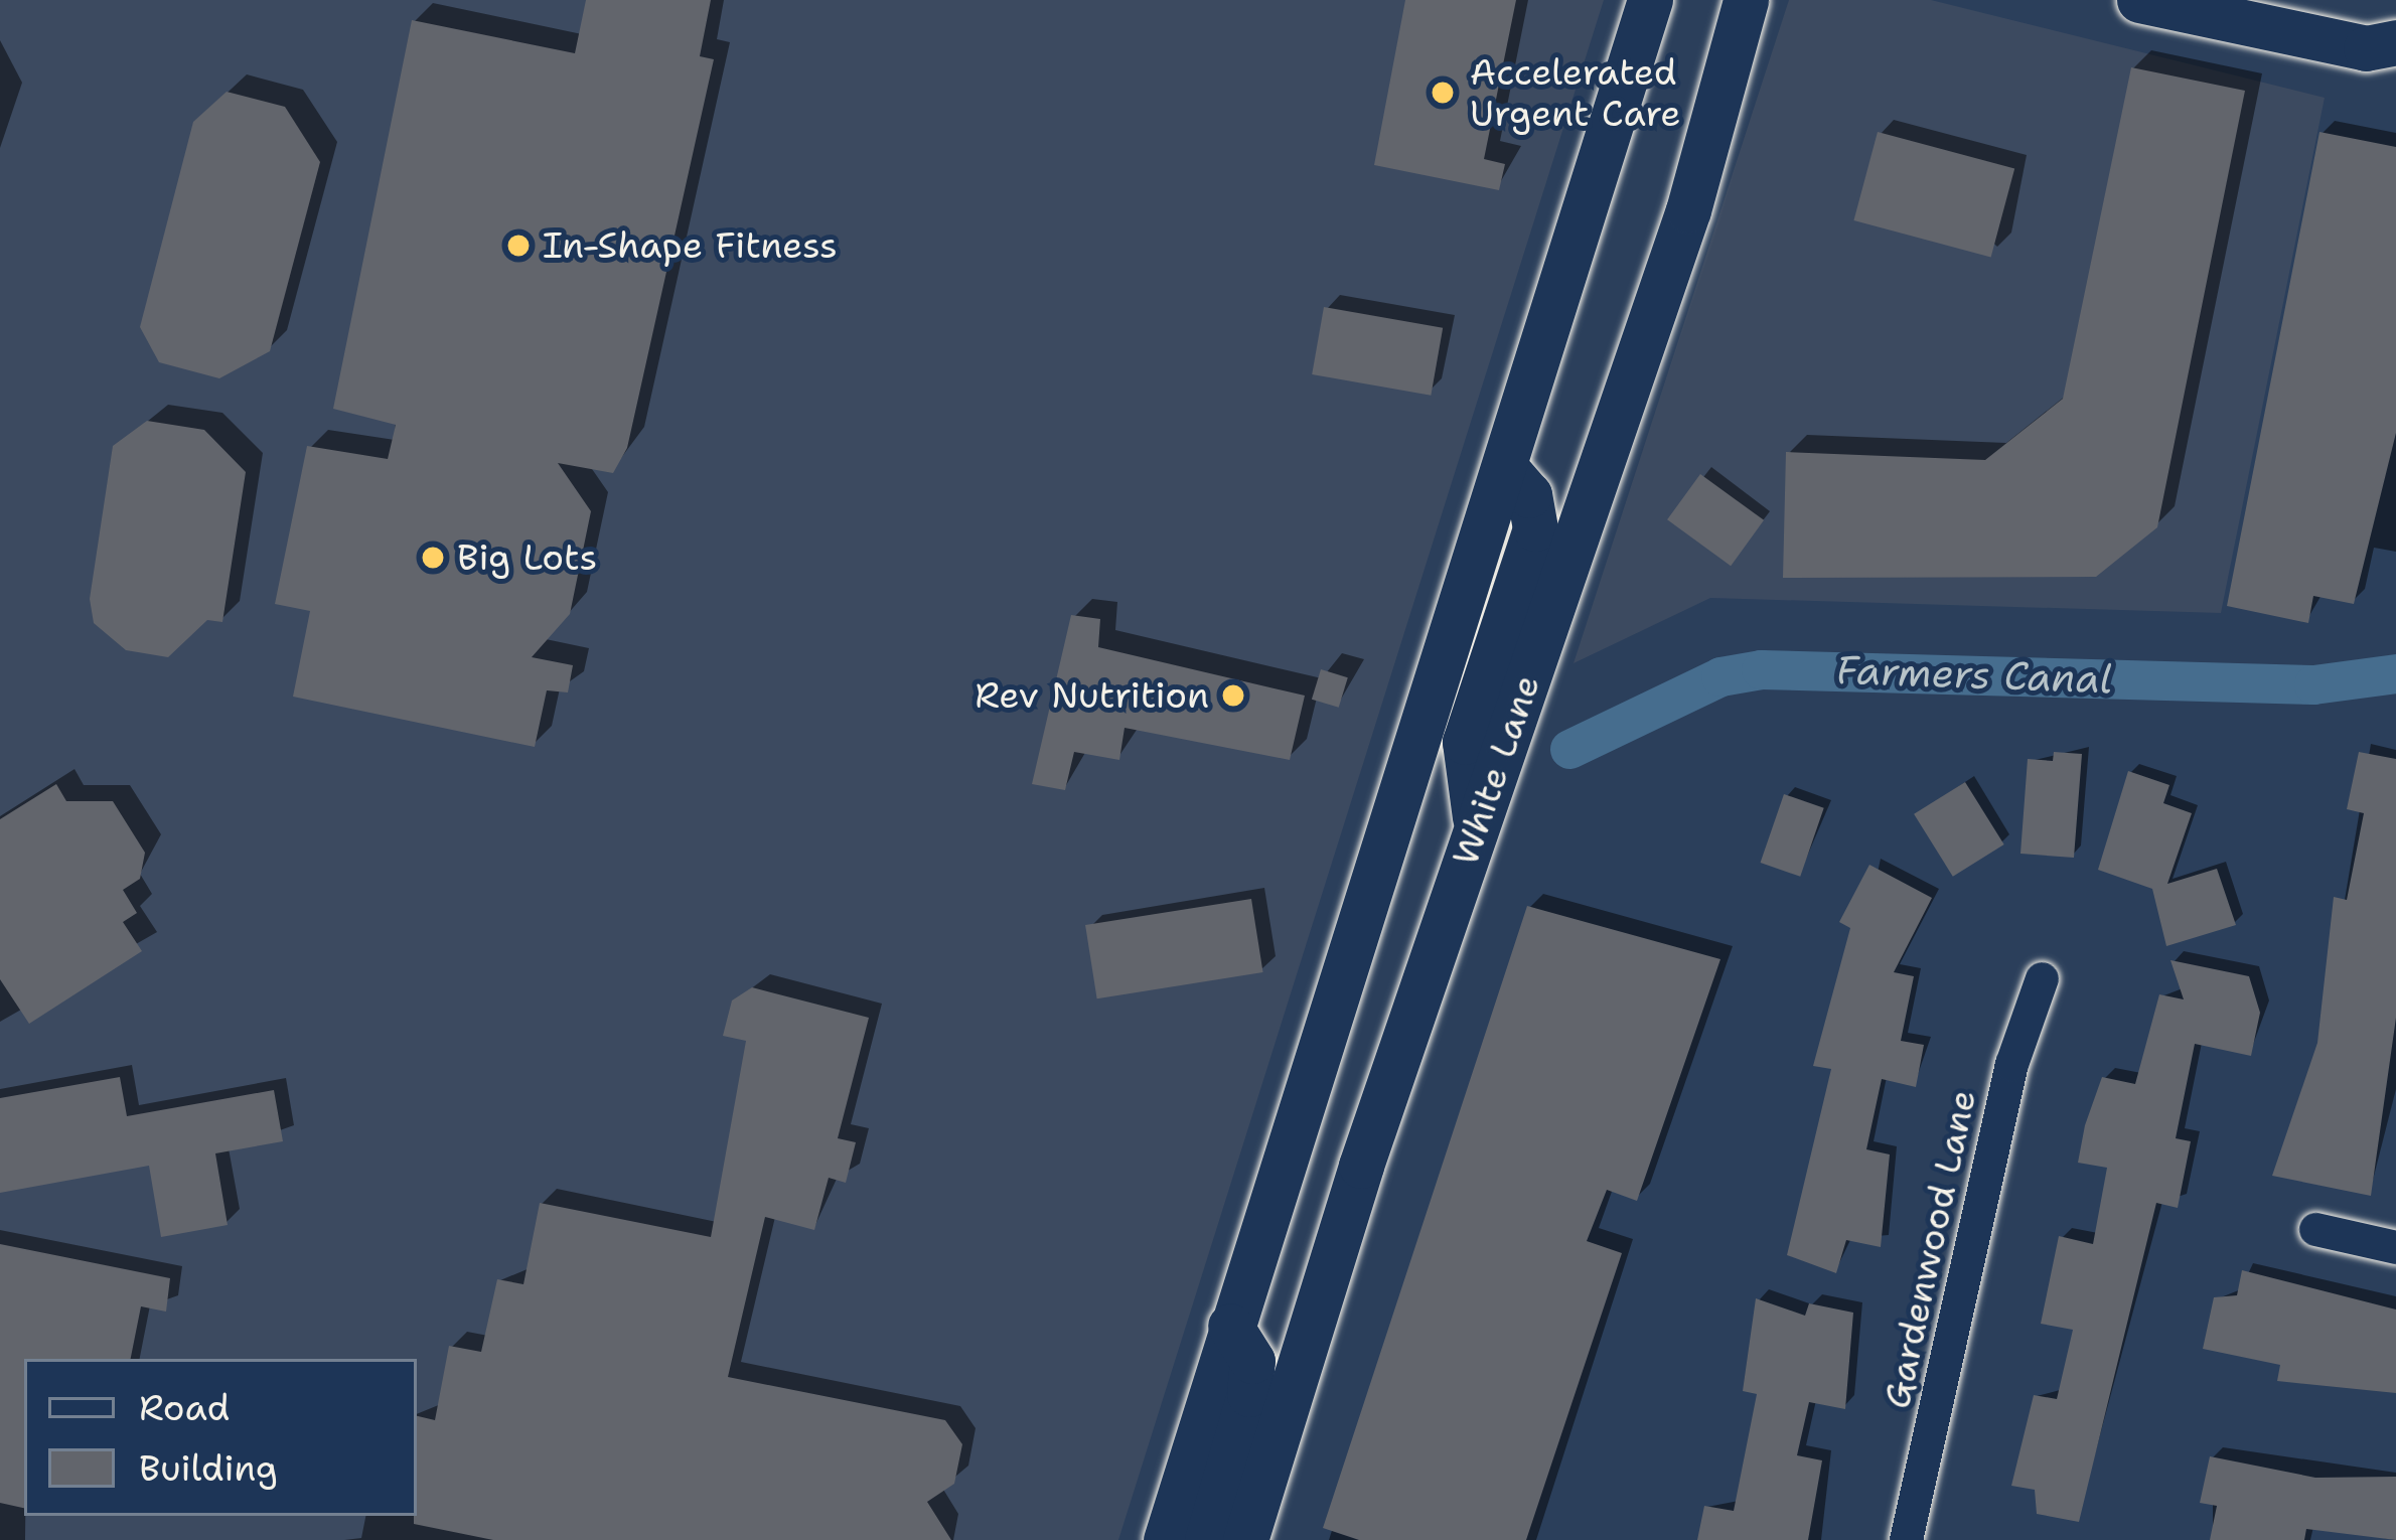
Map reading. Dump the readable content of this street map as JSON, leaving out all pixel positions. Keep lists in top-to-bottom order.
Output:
{
  "streets": {
    "main road": ["White Lane"],
    "street": ["Gardenwood Lane"]
  },
  "water": ["Farmers Canal"],
  "places": [
    "Accelerated Urgent Care",
    "In-Shape Fitness",
    "Big Lots",
    "Rev Nutrition"
  ],
  "legend": ["Road", "Building"]
}
